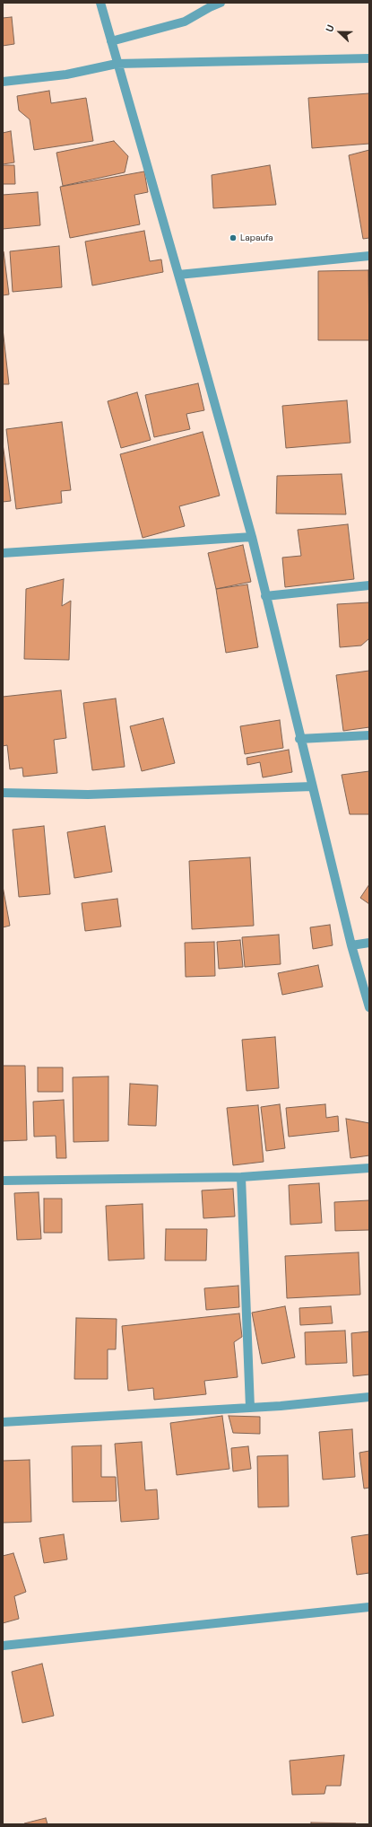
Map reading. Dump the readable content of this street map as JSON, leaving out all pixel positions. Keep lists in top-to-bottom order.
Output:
{
  "places": ["Lapaufa"],
  "north": "left"
}
